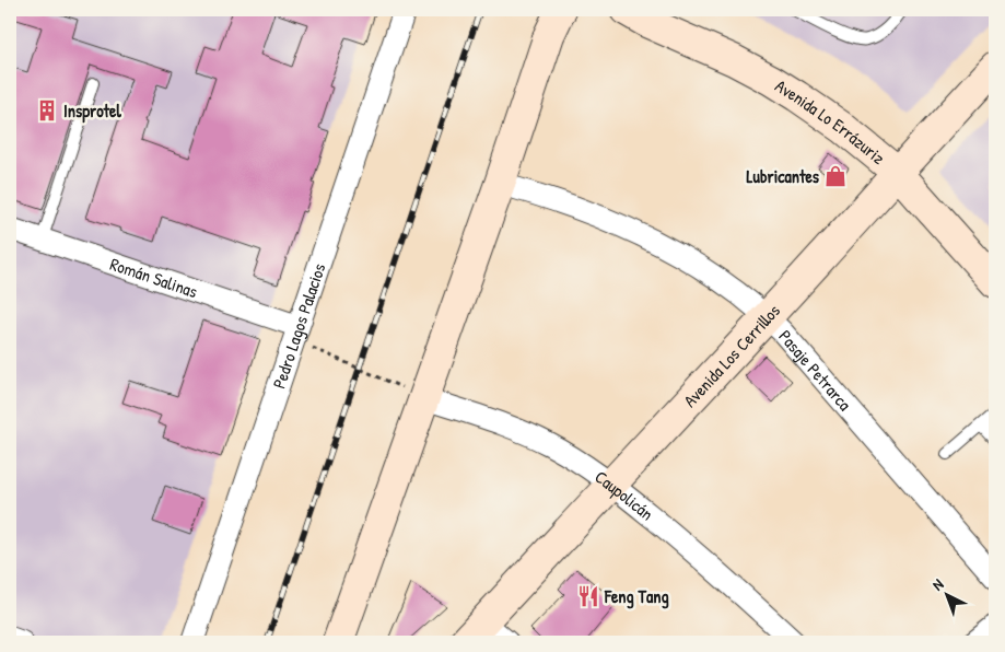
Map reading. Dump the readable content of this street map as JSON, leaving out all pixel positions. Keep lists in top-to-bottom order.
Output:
{
  "streets": {
    "main road": ["Avenida Lo Errázuriz", "Avenida Los Cerrillos"],
    "street": [
      "Román Salinas",
      "Pedro Lagos Palacios",
      "Pasaje Petrarca",
      "Caupolicán"
    ]
  },
  "crossings": [
    ["Avenida Lo Errázuriz", "Avenida Los Cerrillos"],
    ["Román Salinas", "Pedro Lagos Palacios"],
    ["Avenida Los Cerrillos", "Pasaje Petrarca"],
    ["Avenida Los Cerrillos", "Caupolicán"]
  ],
  "places": {
    "building": ["Insprotel"],
    "shop": ["Lubricantes"],
    "restaurant": ["Feng Tang"]
  },
  "north": "top left"
}
